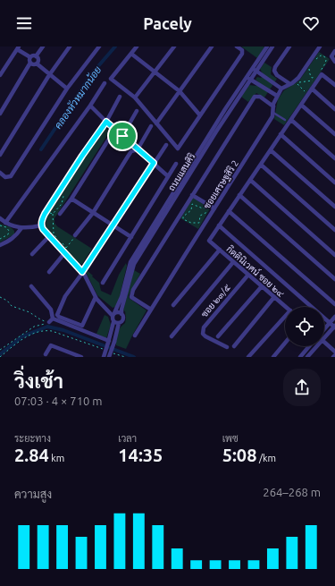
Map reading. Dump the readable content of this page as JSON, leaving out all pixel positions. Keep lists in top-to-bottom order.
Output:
{
  "streets": {
    "street": [
      "ถนนแสนศิริ",
      "ซอยเศรษฐสิริ 2",
      "กิตตินิเวศน์ ซอย ๒๔",
      "ซอย ๒๓/๕"
    ]
  },
  "crossings": [
    ["กิตตินิเวศน์ ซอย ๒๔", "ซอย ๒๓/๕"]
  ],
  "water": ["คลองหัวหมากน้อย"],
  "page": {
    "header": "Pacely",
    "heading": ["วิ่งเช้า", "07:03 · 4 × 710 m"],
    "stats": [
      ["ระยะทาง", "2.84 km"],
      ["เวลา", "14:35"],
      ["เพซ", "5:08 /km"]
    ],
    "chart": ["ความสูง", "264–268 m"]
  }
}
